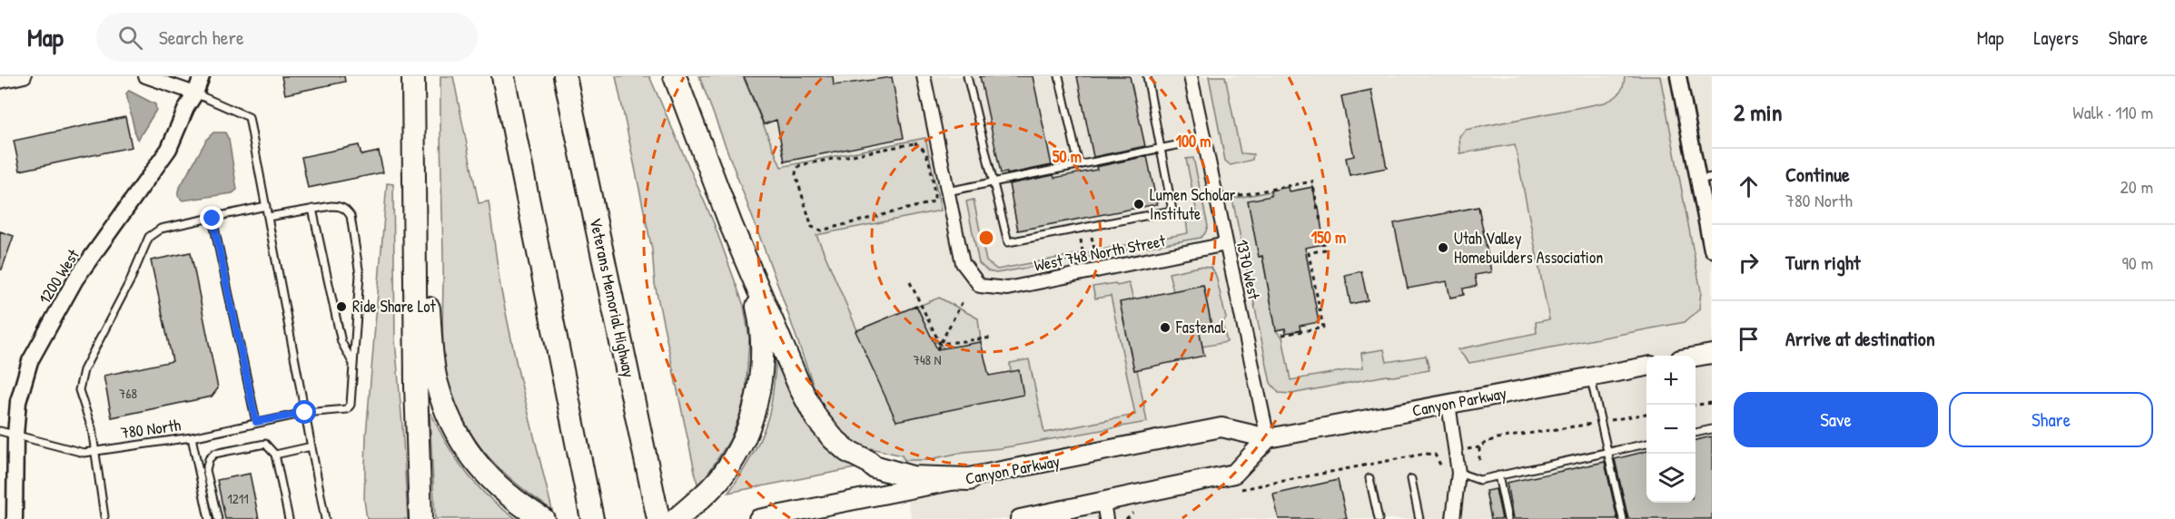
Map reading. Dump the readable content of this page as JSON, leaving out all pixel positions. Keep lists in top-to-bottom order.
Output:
{
  "streets": {
    "highway": ["Veterans Memorial Highway"],
    "main road": ["Canyon Parkway"],
    "street": ["West 748 North Street", "1370 West", "1200 West"],
    "lane": ["780 North"]
  },
  "crossings": [
    ["West 748 North Street", "1370 West"],
    ["1370 West", "Canyon Parkway"],
    ["1200 West", "780 North"]
  ],
  "places": [
    "Lumen Scholar Institute",
    "Utah Valley Homebuilders Association",
    "Ride Share Lot",
    "Fastenal"
  ],
  "house_numbers": ["748 N", "768", "1211"],
  "page": {
    "header": "Map",
    "search": "Search here",
    "nav": ["Map", "Layers", "Share"],
    "heading": ["2 min", "Walk · 110 m"],
    "list": [
      ["Continue", "780 North", "20 m"],
      ["Turn right", "90 m"],
      "Arrive at destination"
    ],
    "map_buttons": ["+", "−"],
    "buttons": ["Save", "Share"]
  },
  "rings": ["100 m", "50 m", "150 m"]
}
